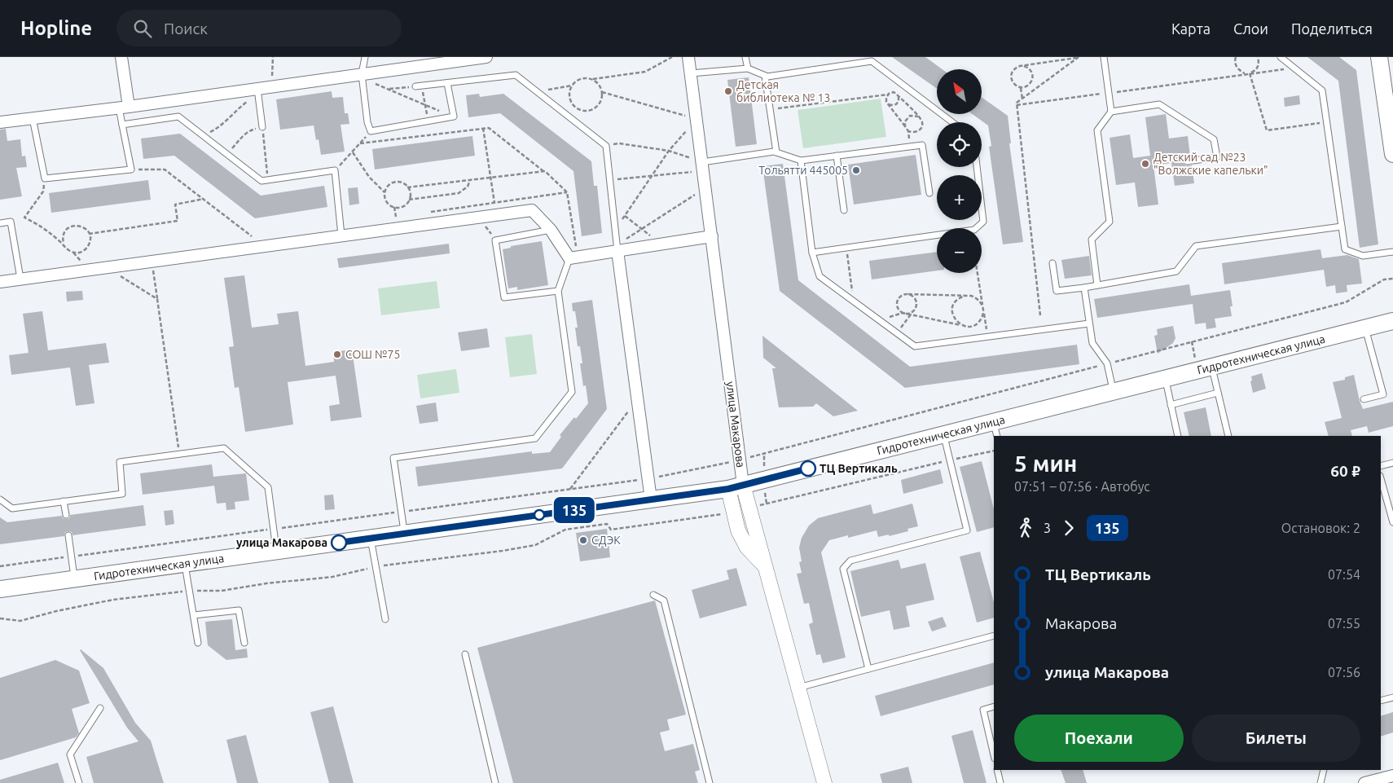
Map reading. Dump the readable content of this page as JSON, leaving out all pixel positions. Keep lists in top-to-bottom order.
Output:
{
  "streets": {
    "main road": ["Гидротехническая улица"],
    "street": ["улица Макарова"]
  },
  "places": [
    "Детская библиотека № 13",
    "Детский сад №23 \"Волжские капельки\"",
    "Тольятти 445005",
    "СОШ №75",
    "ТЦ Вертикаль",
    "СДЭК",
    "улица Макарова"
  ],
  "lines": ["bus line 135"],
  "north": "top left",
  "page": {
    "header": "Hopline",
    "search": "Поиск",
    "nav": ["Карта", "Слои", "Поделиться"],
    "on_map": "135",
    "map_buttons": ["+", "−"],
    "heading": ["5 мин", "07:51 – 07:56 · Автобус", "60 ₽"],
    "legs": ["3", "135", "Остановок: 2"],
    "list": [
      {
        "name": "ТЦ Вертикаль",
        "value": "07:54"
      },
      {
        "name": "Макарова",
        "value": "07:55"
      },
      {
        "name": "улица Макарова",
        "value": "07:56"
      }
    ],
    "buttons": ["Поехали", "Билеты"]
  }
}
